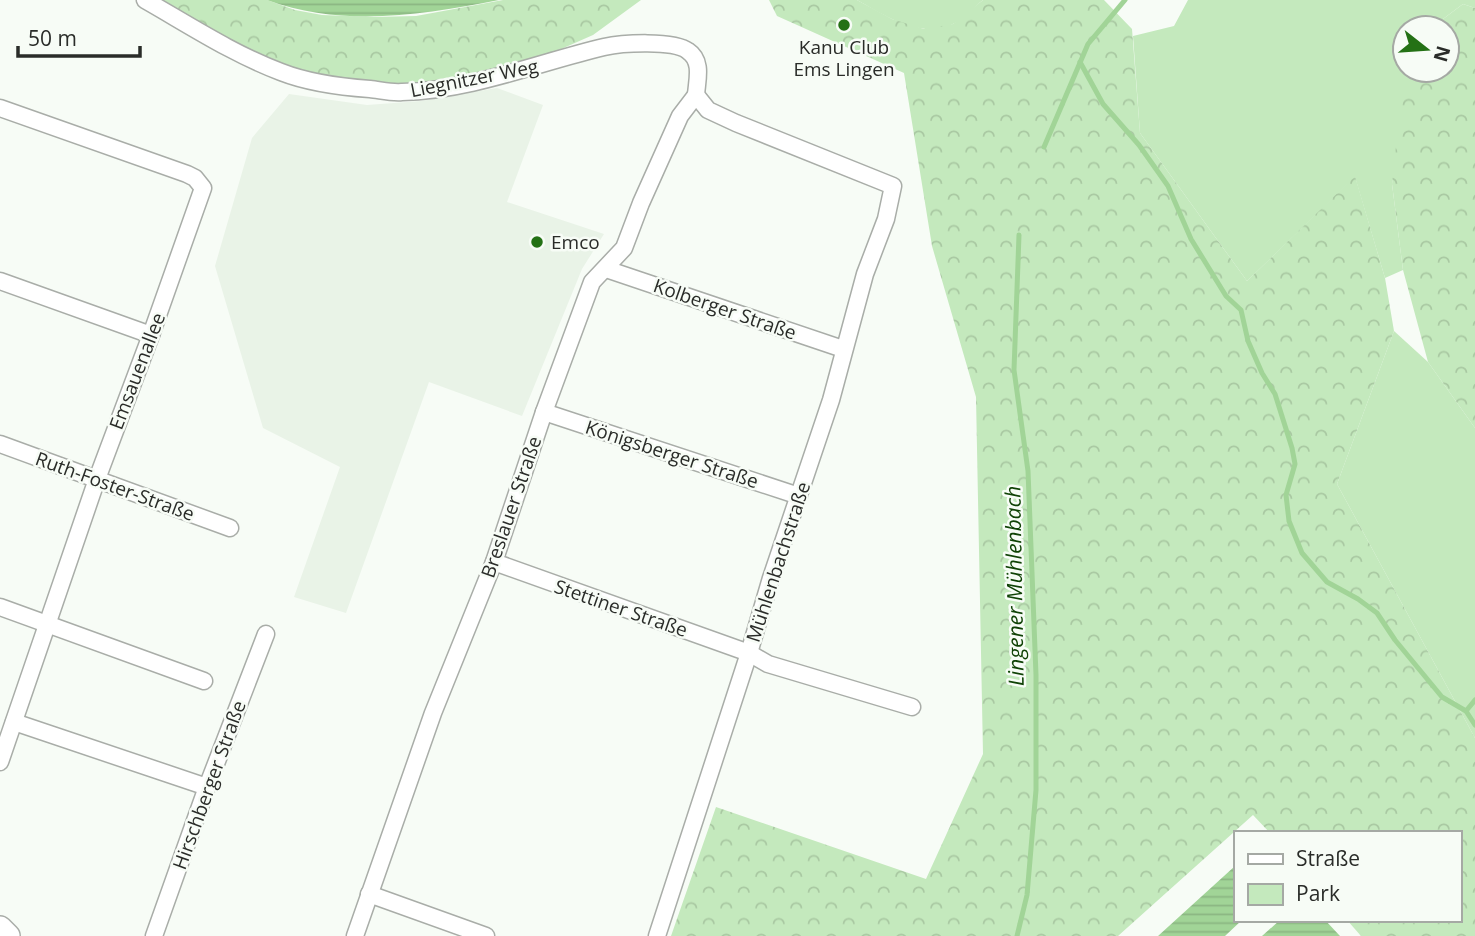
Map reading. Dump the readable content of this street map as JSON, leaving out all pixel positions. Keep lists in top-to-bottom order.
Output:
{
  "streets": {
    "street": [
      "Liegnitzer Weg",
      "Kolberger Straße",
      "Emsauenallee",
      "Königsberger Straße",
      "Ruth-Foster-Straße",
      "Breslauer Straße",
      "Mühlenbachstraße",
      "Stettiner Straße",
      "Hirschberger Straße"
    ]
  },
  "crossings": [
    ["Liegnitzer Weg", "Breslauer Straße"],
    ["Liegnitzer Weg", "Mühlenbachstraße"],
    ["Kolberger Straße", "Breslauer Straße"],
    ["Kolberger Straße", "Mühlenbachstraße"],
    ["Emsauenallee", "Ruth-Foster-Straße"],
    ["Königsberger Straße", "Breslauer Straße"],
    ["Königsberger Straße", "Mühlenbachstraße"],
    ["Breslauer Straße", "Mühlenbachstraße"],
    ["Breslauer Straße", "Stettiner Straße"],
    ["Mühlenbachstraße", "Stettiner Straße"]
  ],
  "water": ["Lingener Mühlenbach"],
  "places": ["Kanu Club Ems Lingen", "Emco"],
  "legend": ["Straße", "Park"],
  "scale_bar": "50 m",
  "north": "right"
}
